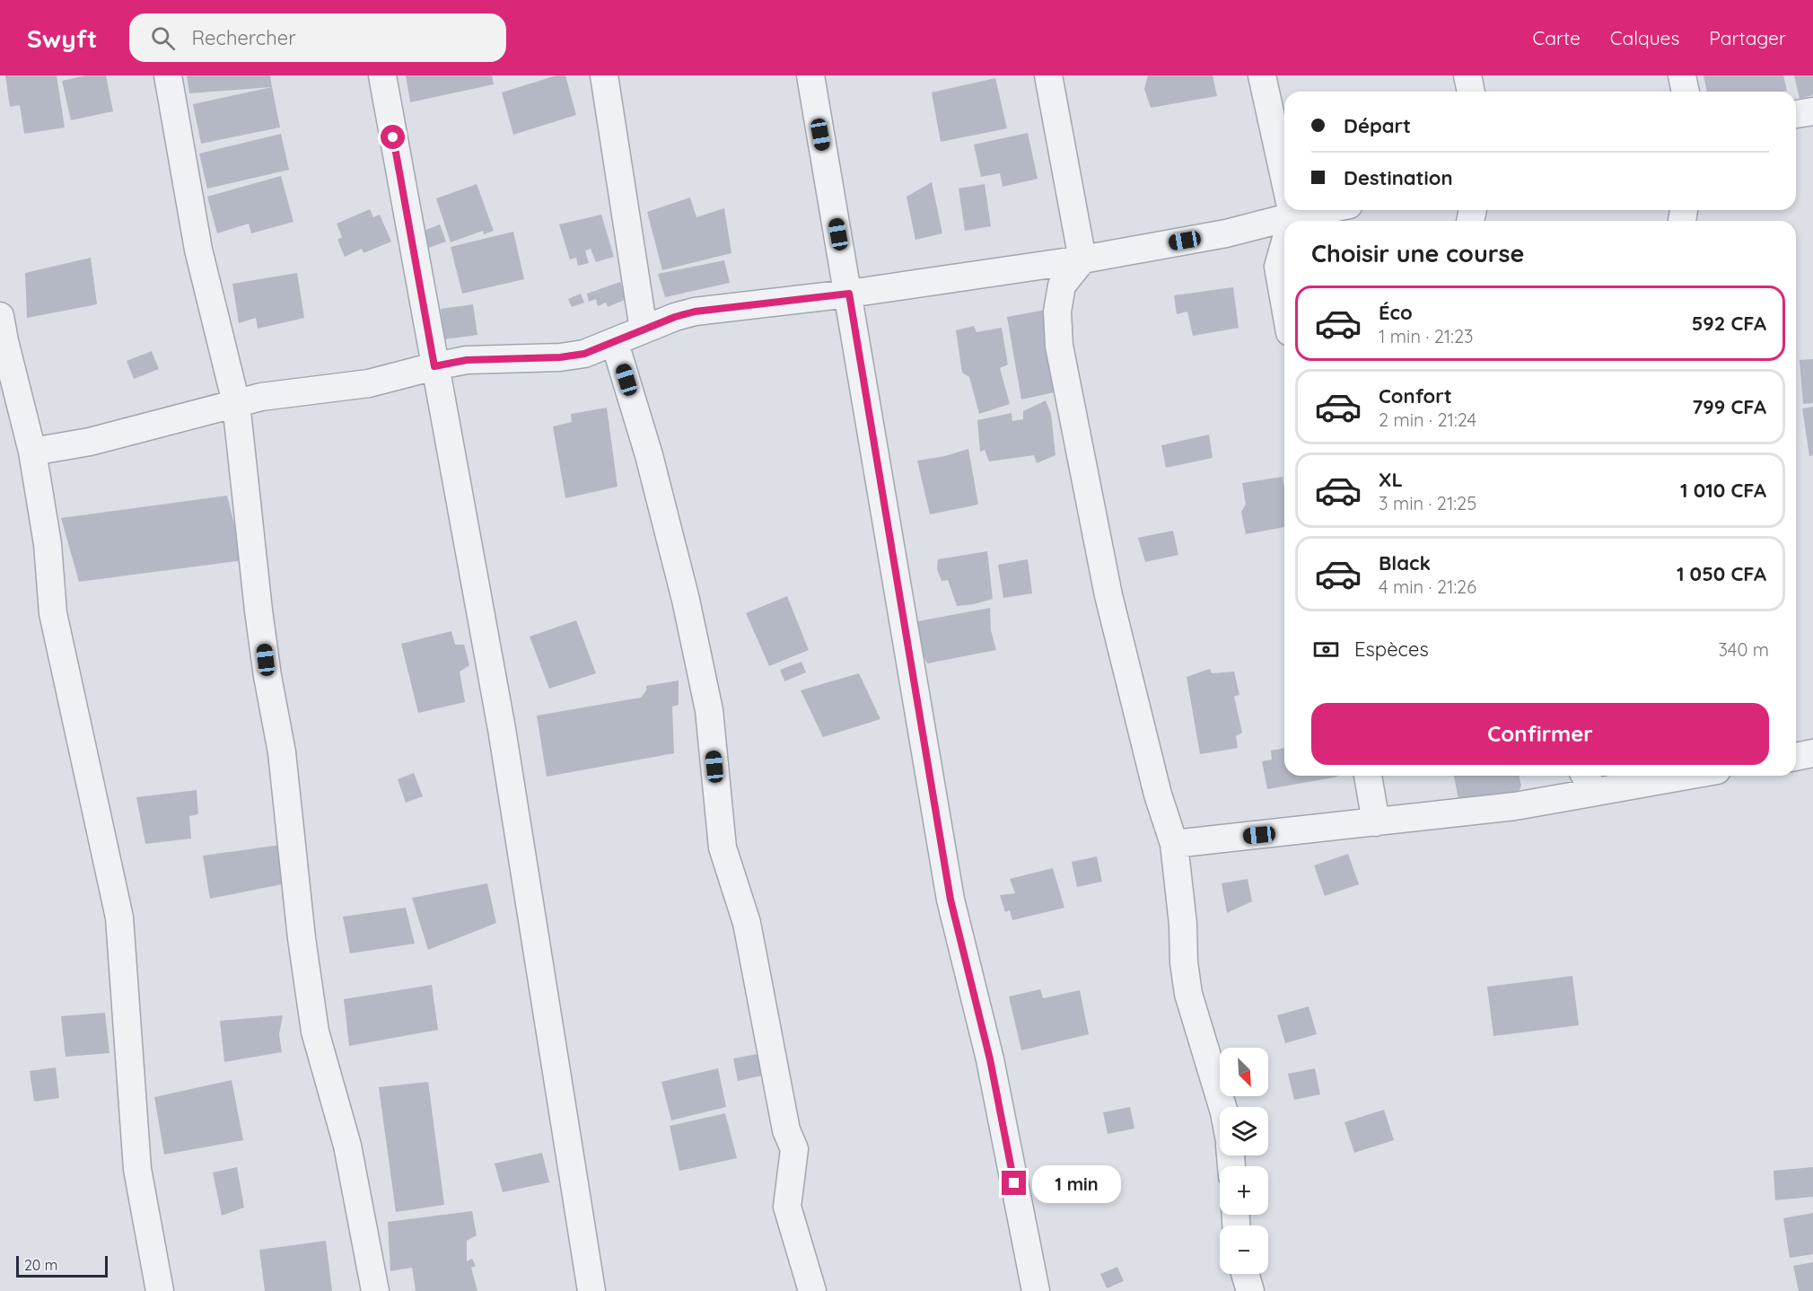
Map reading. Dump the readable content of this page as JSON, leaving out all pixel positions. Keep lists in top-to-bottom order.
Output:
{
  "scale_bar": "20 m",
  "north": "bottom right",
  "page": {
    "header": "Swyft",
    "search": "Rechercher",
    "nav": ["Carte", "Calques", "Partager"],
    "banner": ["Départ", "Destination"],
    "heading": "Choisir une course",
    "list": [
      {
        "name": "Éco",
        "note": "1 min · 21:23",
        "value": "592 CFA"
      },
      {
        "name": "Confort",
        "note": "2 min · 21:24",
        "value": "799 CFA"
      },
      {
        "name": "XL",
        "note": "3 min · 21:25",
        "value": "1 010 CFA"
      },
      {
        "name": "Black",
        "note": "4 min · 21:26",
        "value": "1 050 CFA"
      }
    ],
    "pay": ["Espèces", "340 m"],
    "buttons": "Confirmer",
    "map_buttons": ["+", "−"],
    "bubble": "1 min",
    "scale": "20 m"
  }
}
